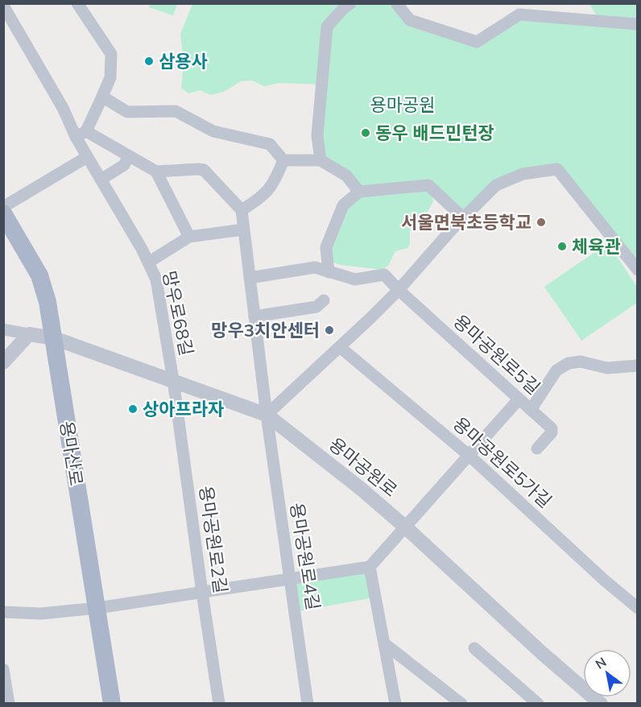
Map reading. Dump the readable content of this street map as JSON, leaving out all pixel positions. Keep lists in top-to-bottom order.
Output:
{
  "streets": {
    "main road": ["용마산로"],
    "street": [
      "망우로68길",
      "용마공원로5길",
      "용마공원로5가길",
      "용마공원로",
      "용마공원로2길",
      "용마공원로4길"
    ]
  },
  "crossings": [
    ["망우로68길", "용마공원로"],
    ["망우로68길", "용마공원로2길"],
    ["용마산로", "용마공원로"],
    ["용마공원로", "용마공원로2길"],
    ["용마공원로", "용마공원로4길"]
  ],
  "parks": ["용마공원"],
  "places": [
    "삼용사",
    "동우 배드민턴장",
    "서울면북초등학교",
    "체육관",
    "망우3치안센터",
    "상아프라자"
  ],
  "north": "top left"
}
